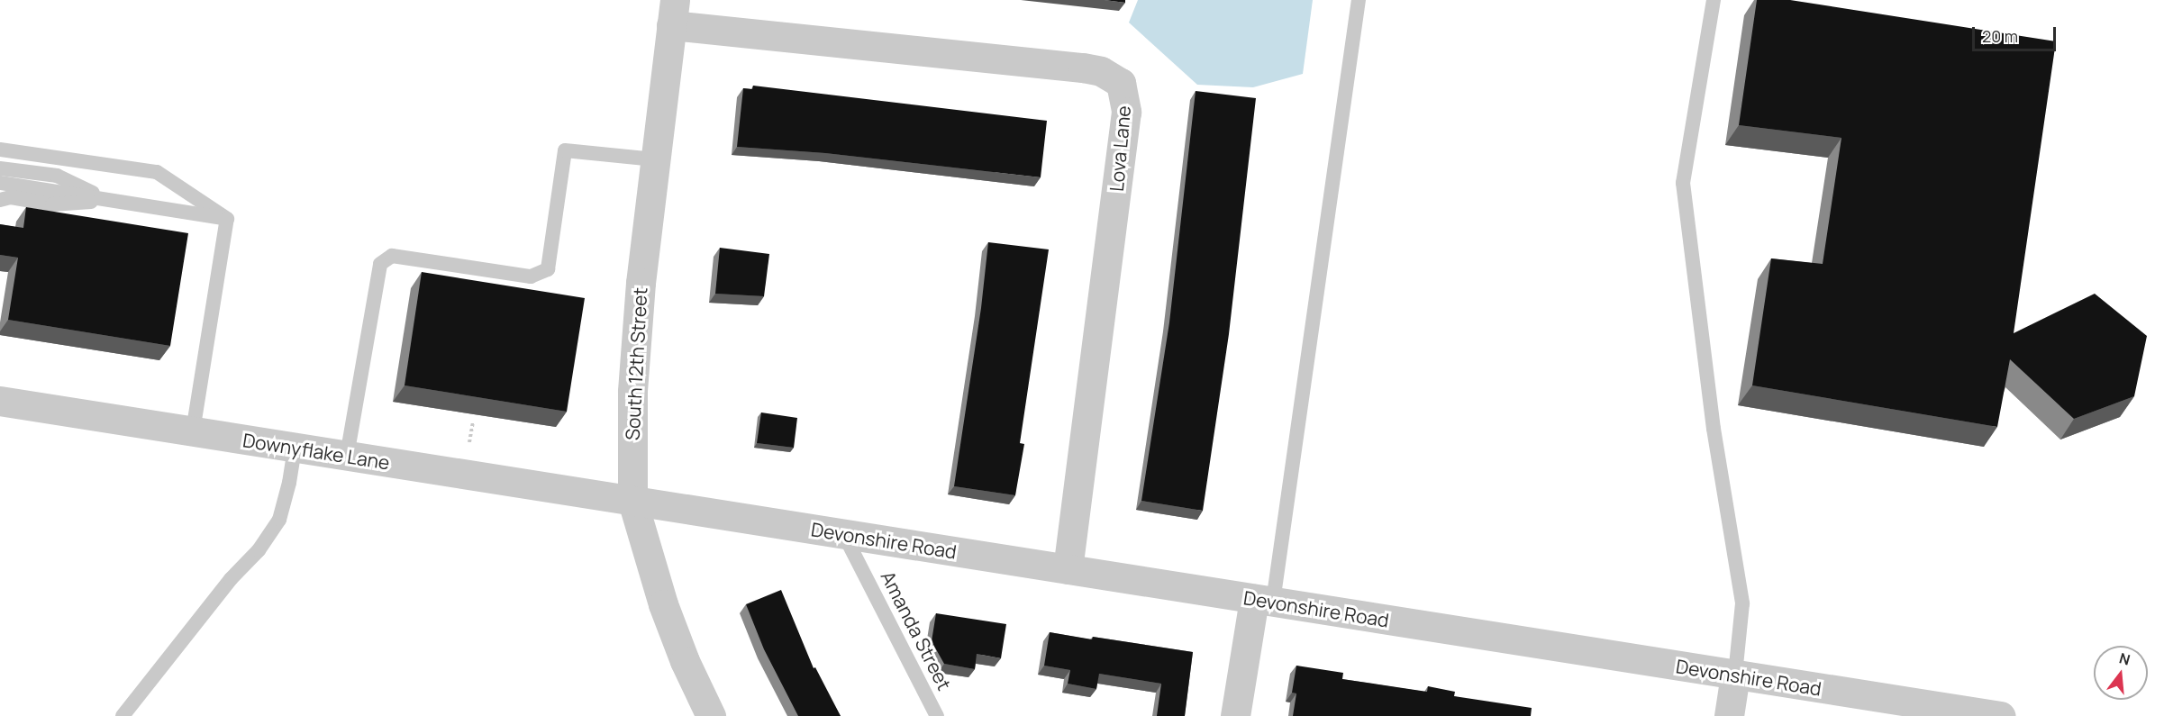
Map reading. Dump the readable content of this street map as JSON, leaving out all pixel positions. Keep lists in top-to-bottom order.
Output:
{
  "streets": {
    "street": [
      "Lova Lane",
      "South 12th Street",
      "Downyflake Lane",
      "Devonshire Road"
    ],
    "lane": ["Amanda Street"]
  },
  "crossings": [
    ["Lova Lane", "South 12th Street"],
    ["Lova Lane", "Devonshire Road"],
    ["South 12th Street", "Downyflake Lane"],
    ["South 12th Street", "Devonshire Road"],
    ["Downyflake Lane", "Devonshire Road"],
    ["Devonshire Road", "Amanda Street"]
  ],
  "scale_bar": "20 m",
  "north": "top"
}
